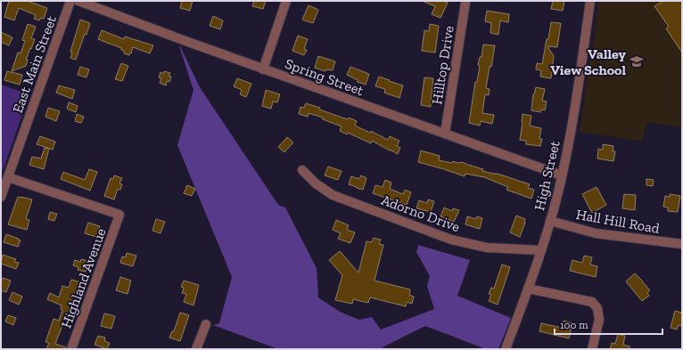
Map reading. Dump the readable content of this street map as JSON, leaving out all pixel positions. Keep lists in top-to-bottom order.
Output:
{
  "streets": {
    "street": [
      "East Main Street",
      "Hilltop Drive",
      "Spring Street",
      "High Street",
      "Adorno Drive",
      "Hall Hill Road",
      "Highland Avenue"
    ]
  },
  "crossings": [
    ["East Main Street", "Highland Avenue"],
    ["Hilltop Drive", "Spring Street"],
    ["Spring Street", "High Street"],
    ["High Street", "Adorno Drive"],
    ["High Street", "Hall Hill Road"]
  ],
  "places": {
    "school or university": ["Valley View School"]
  },
  "scale_bar": "100 m"
}
